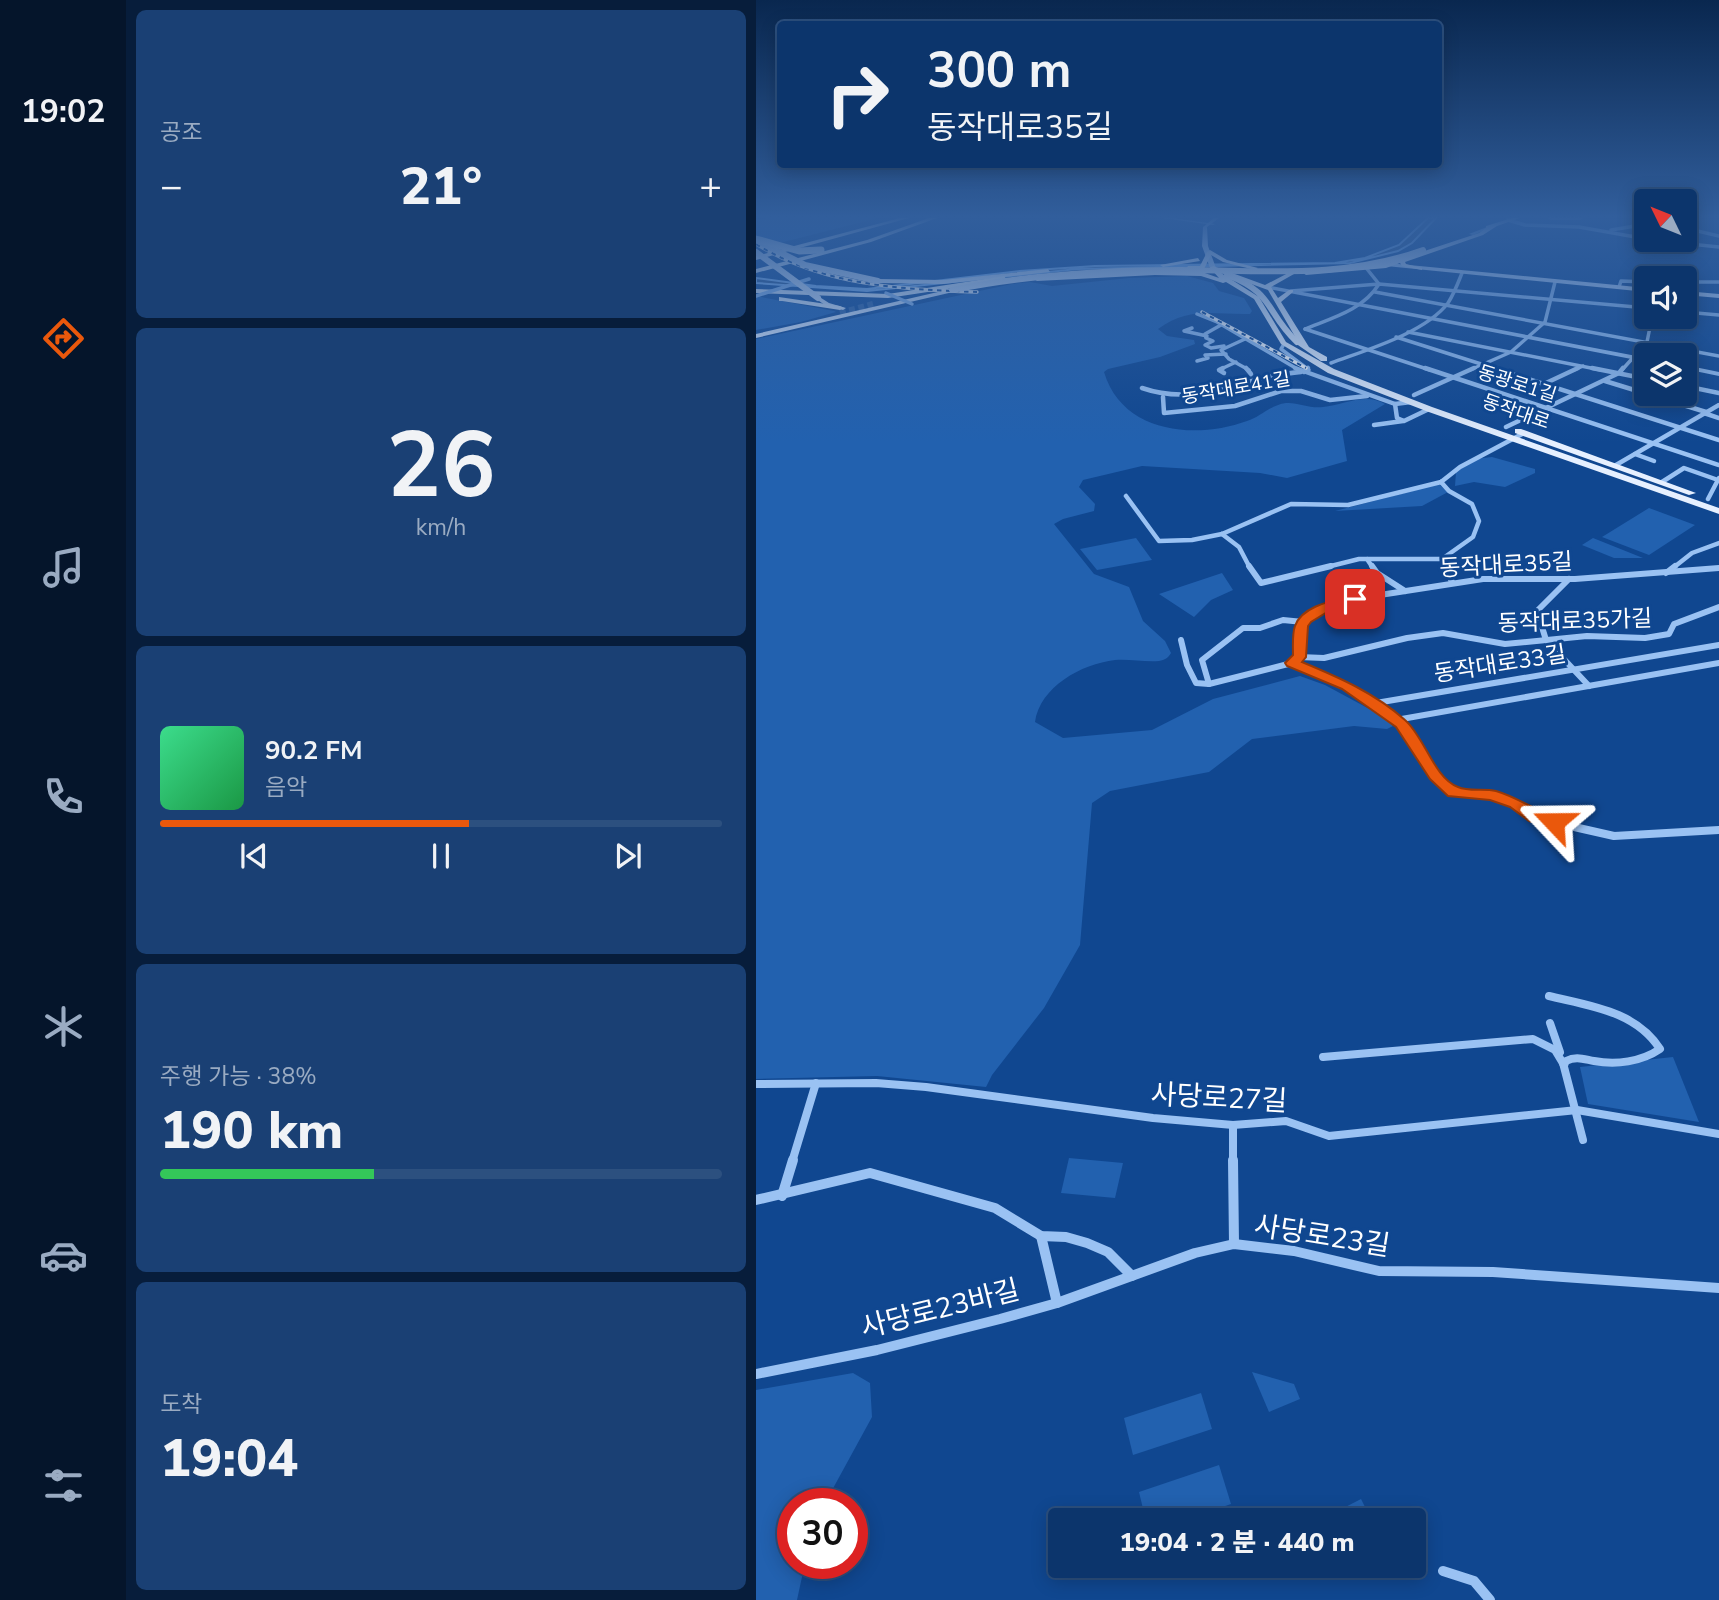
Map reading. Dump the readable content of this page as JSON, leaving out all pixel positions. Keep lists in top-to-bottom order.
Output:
{
  "streets": {
    "main road": ["동작대로"],
    "street": [
      "동광로1길",
      "동작대로41길",
      "동작대로35길",
      "동작대로35가길",
      "동작대로33길",
      "사당로27길",
      "사당로23길",
      "사당로23바길"
    ]
  },
  "crossings": [
    ["동작대로41길", "동작대로"],
    ["사당로23길", "사당로23바길"]
  ],
  "north": "top left",
  "page": {
    "tabs": "19:02",
    "tile": [
      "공조",
      ["26", "km/h"],
      ["주행 가능 · 38%", "190 km"],
      ["도착", "19:04"]
    ],
    "turn": ["300 m", "동작대로35길"],
    "heat": ["−", "21°", "+"],
    "song": ["90.2 FM", "음악"],
    "limit": "30",
    "trip": "19:04 · 2 분 · 440 m"
  }
}
